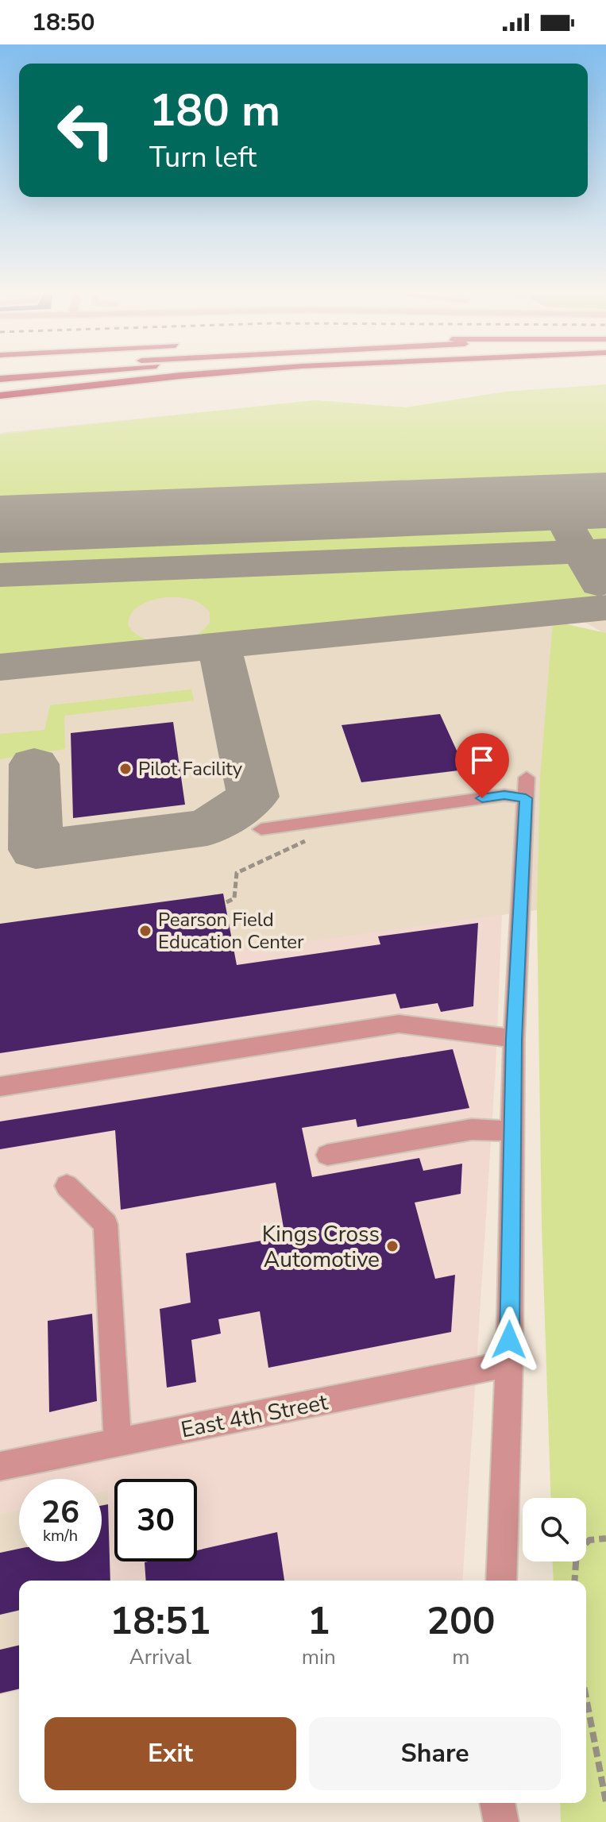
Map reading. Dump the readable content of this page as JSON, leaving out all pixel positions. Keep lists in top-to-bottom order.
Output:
{
  "streets": {
    "street": ["East 4th Street"]
  },
  "places": ["Pilot Facility", "Pearson Field Education Center", "Kings Cross Automotive"],
  "page": {
    "status": "18:50",
    "turn": ["180 m", "Turn left"],
    "speed": "26 km/h",
    "limit": "30",
    "eta": [
      "18:51",
      "Arrival",
      "1",
      "min",
      "200",
      "m"
    ],
    "buttons": ["Exit", "Share"]
  }
}
